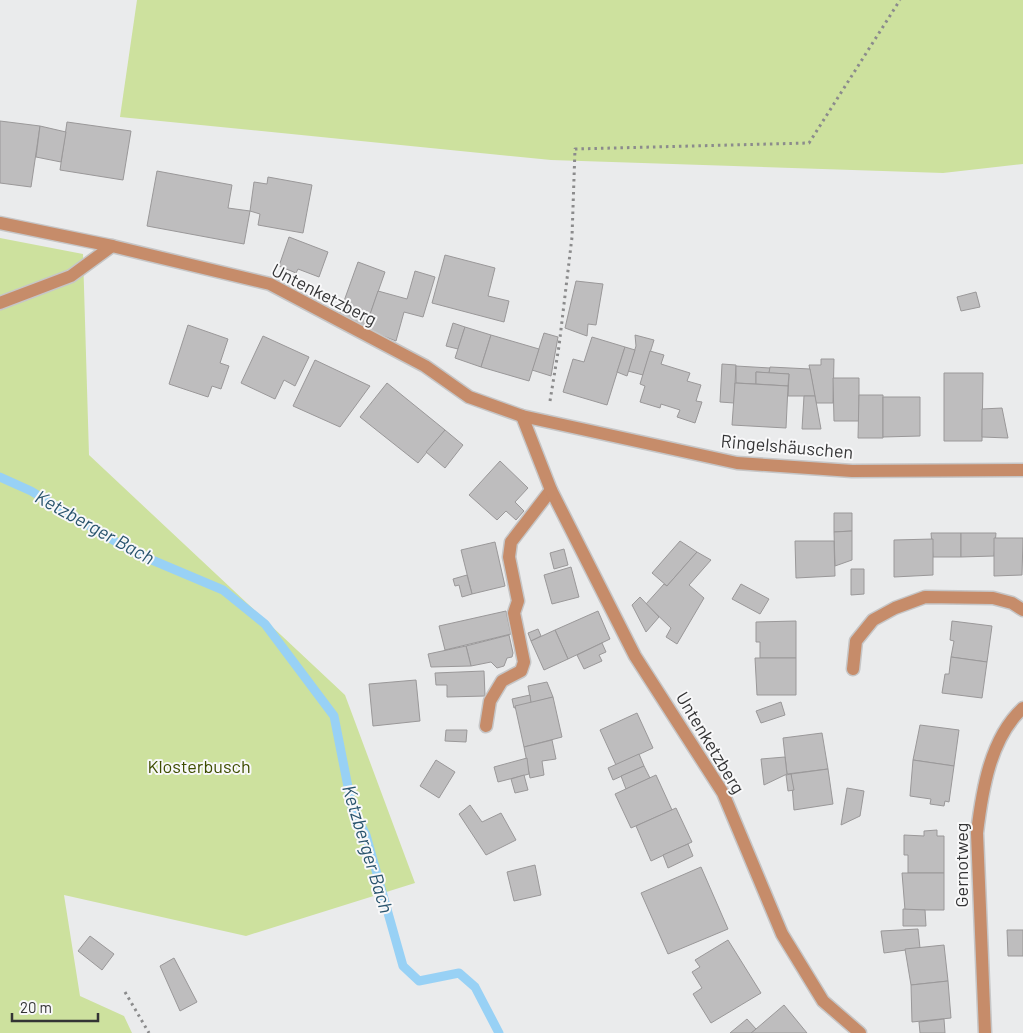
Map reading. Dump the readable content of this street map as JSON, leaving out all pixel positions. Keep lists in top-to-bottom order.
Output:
{
  "streets": {
    "street": ["Untenketzberg", "Ringelshäuschen", "Gernotweg"]
  },
  "crossings": [
    ["Untenketzberg", "Ringelshäuschen"]
  ],
  "water": ["Ketzberger Bach"],
  "parks": ["Klosterbusch"],
  "scale_bar": "20 m"
}
